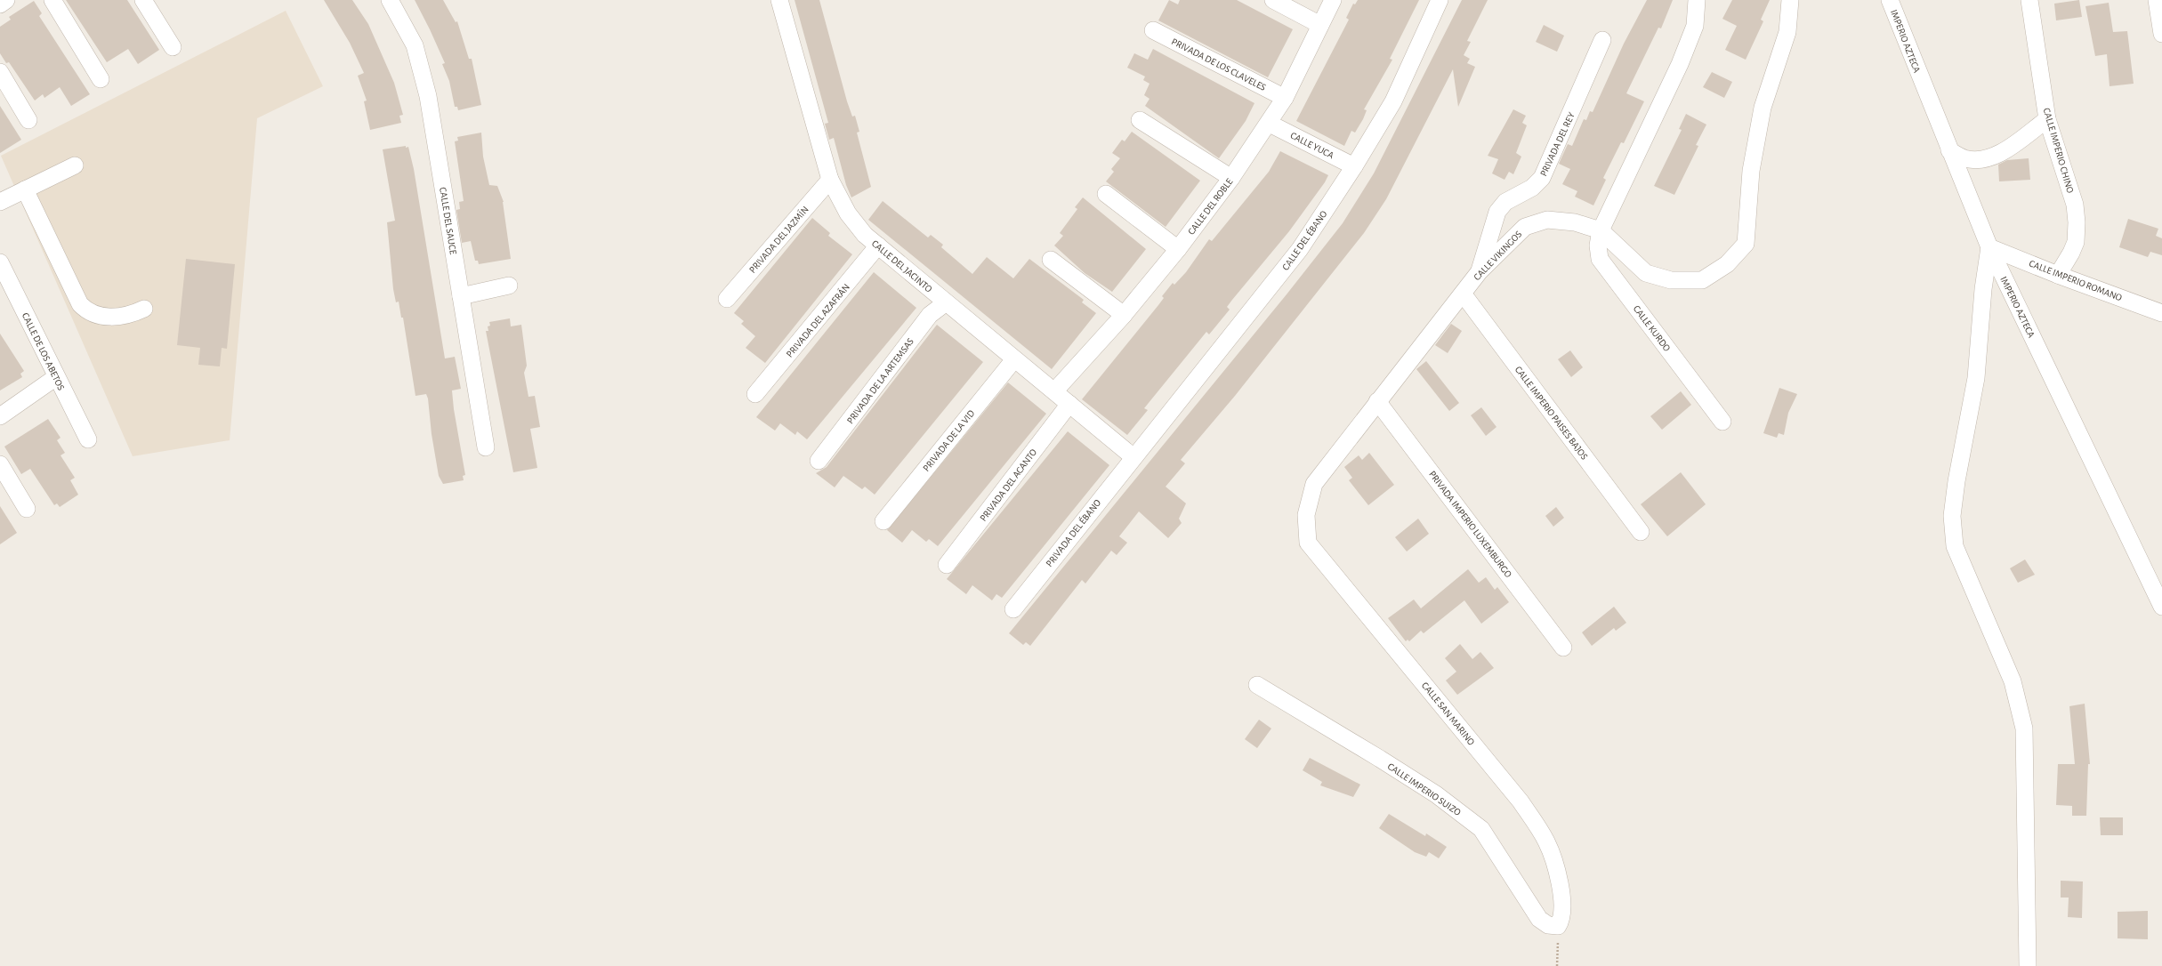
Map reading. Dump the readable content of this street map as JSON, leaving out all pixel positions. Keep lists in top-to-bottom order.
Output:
{
  "streets": {
    "street": [
      "IMPERIO AZTECA",
      "PRIVADA DE LOS CLAVELES",
      "PRIVADA DEL REY",
      "CALLE YUCA",
      "CALLE IMPERIO CHINO",
      "CALLE DEL ROBLE",
      "CALLE DEL SAUCE",
      "PRIVADA DEL JAZMÍN",
      "CALLE DEL ÉBANO",
      "CALLE VIKINGOS",
      "CALLE DEL JACINTO",
      "CALLE IMPERIO ROMANO",
      "PRIVADA DEL AZAFRÁN",
      "CALLE KURDO",
      "CALLE DE LOS ABETOS",
      "PRIVADA DE LA ARTEMSAS",
      "CALLE IMPERIO PAISES BAJOS",
      "PRIVADA DE LA VID",
      "PRIVADA DEL ACANTO",
      "PRIVADA IMPERIO LUXEMBURGO",
      "PRIVADA DEL ÉBANO",
      "CALLE SAN MARINO",
      "CALLE IMPERIO SUIZO"
    ]
  },
  "crossings": [
    ["IMPERIO AZTECA", "CALLE IMPERIO ROMANO"],
    ["PRIVADA DE LOS CLAVELES", "CALLE DEL ROBLE"],
    ["PRIVADA DEL REY", "CALLE VIKINGOS"],
    ["CALLE YUCA", "CALLE DEL ROBLE"],
    ["CALLE YUCA", "CALLE DEL ÉBANO"],
    ["CALLE IMPERIO CHINO", "CALLE IMPERIO ROMANO"],
    ["CALLE DEL ROBLE", "CALLE DEL JACINTO"],
    ["PRIVADA DEL JAZMÍN", "CALLE DEL JACINTO"],
    ["CALLE DEL ÉBANO", "CALLE DEL JACINTO"],
    ["CALLE DEL ÉBANO", "PRIVADA DEL ÉBANO"],
    ["CALLE VIKINGOS", "CALLE KURDO"],
    ["CALLE VIKINGOS", "CALLE IMPERIO PAISES BAJOS"],
    ["CALLE VIKINGOS", "PRIVADA IMPERIO LUXEMBURGO"],
    ["CALLE VIKINGOS", "CALLE SAN MARINO"],
    ["CALLE DEL JACINTO", "PRIVADA DEL AZAFRÁN"],
    ["CALLE DEL JACINTO", "PRIVADA DE LA ARTEMSAS"],
    ["CALLE DEL JACINTO", "PRIVADA DE LA VID"],
    ["CALLE DEL JACINTO", "PRIVADA DEL ACANTO"],
    ["CALLE DEL JACINTO", "PRIVADA DEL ÉBANO"],
    ["CALLE SAN MARINO", "CALLE IMPERIO SUIZO"]
  ]
}
